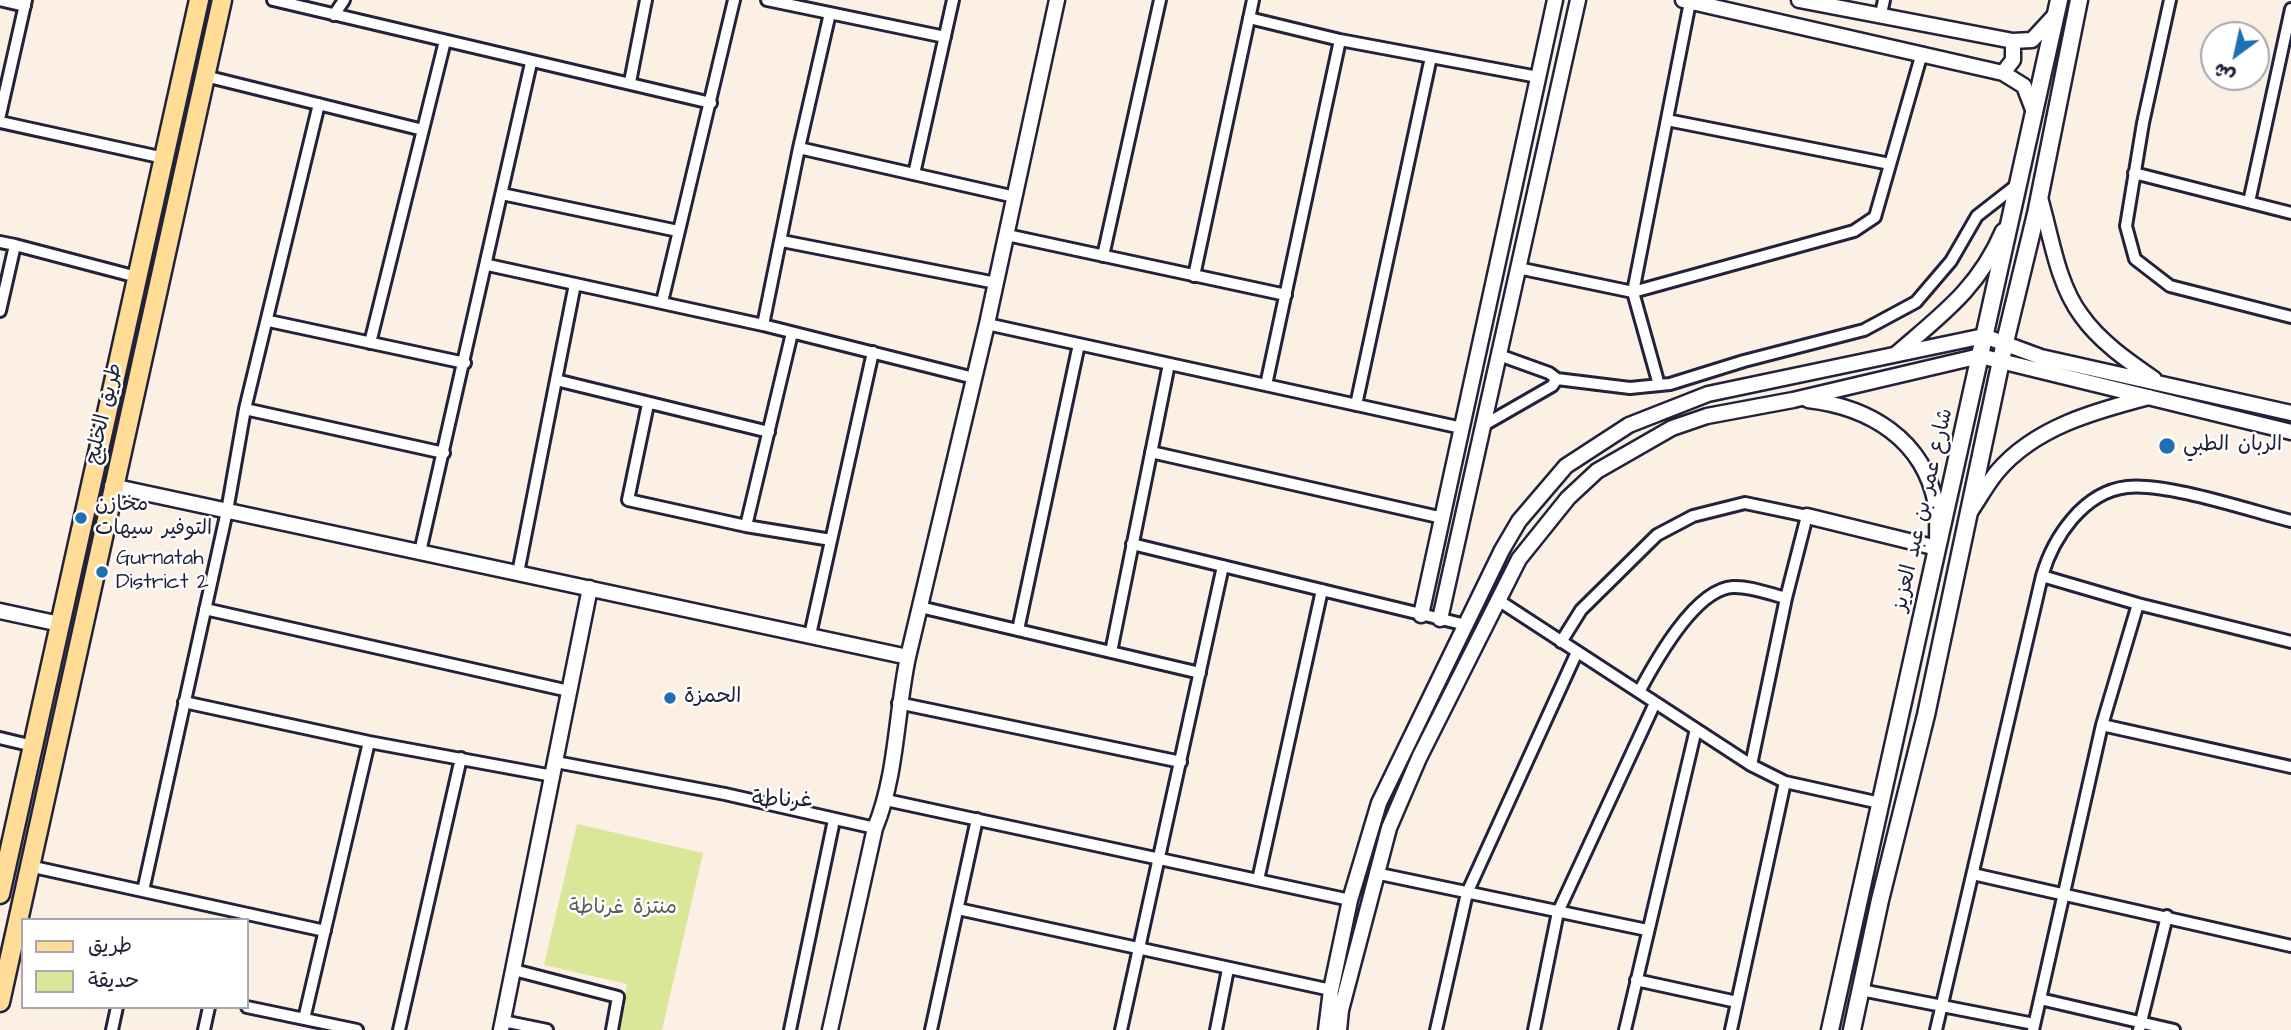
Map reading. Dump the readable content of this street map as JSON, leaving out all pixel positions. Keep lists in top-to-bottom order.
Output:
{
  "streets": {
    "main road": ["طريق الخليج", "شارع عمر بن عبد العزيز"]
  },
  "districts": ["غرناطة"],
  "parks": ["منتزة غرناطة"],
  "places": [
    "الربان الطبي",
    "مخازن التوفير سيهات",
    "Gurnatah District 2",
    "الحمزة"
  ],
  "legend": ["طريق", "حديقة"],
  "north": "bottom left"
}
